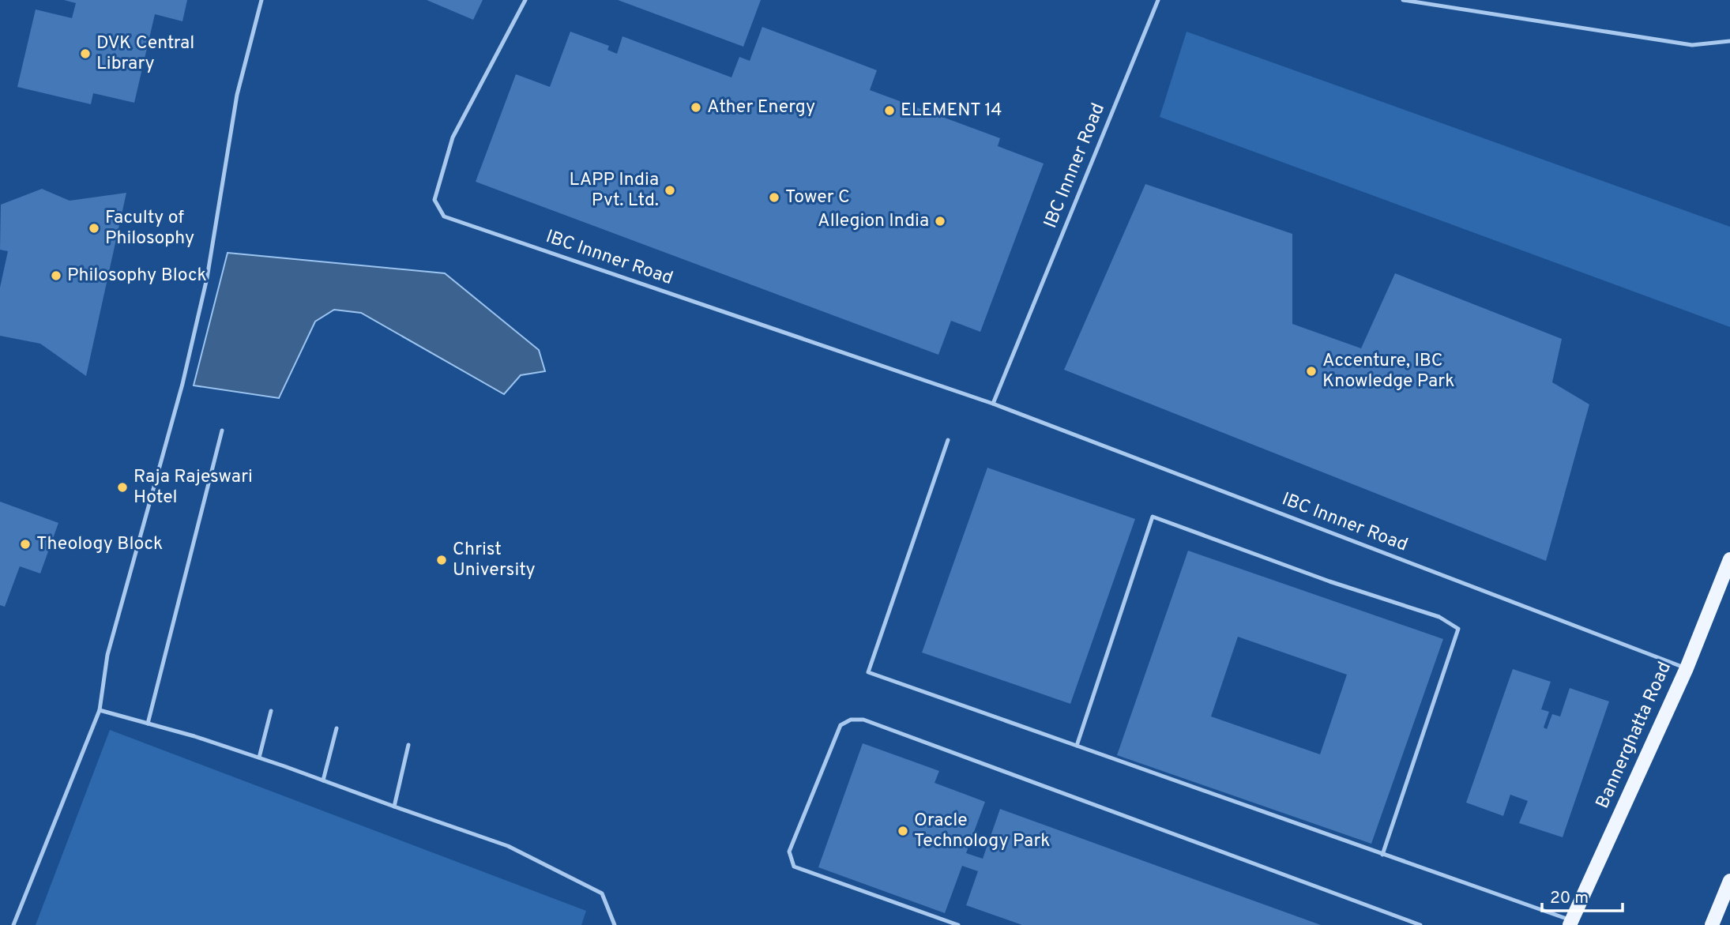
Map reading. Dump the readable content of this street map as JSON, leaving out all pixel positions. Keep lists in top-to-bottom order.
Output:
{
  "streets": {
    "main road": ["Bannerghatta Road"],
    "lane": ["IBC Innner Road"]
  },
  "crossings": [
    ["IBC Innner Road", "Bannerghatta Road"]
  ],
  "places": [
    "DVK Central Library",
    "Ather Energy",
    "ELEMENT 14",
    "LAPP India Pvt. Ltd.",
    "Tower C",
    "Allegion India",
    "Faculty of Philosophy",
    "Philosophy Block",
    "Accenture, IBC Knowledge Park",
    "Raja Rajeswari Hotel",
    "Theology Block",
    "Christ University",
    "Oracle Technology Park"
  ],
  "scale_bar": "20 m"
}
